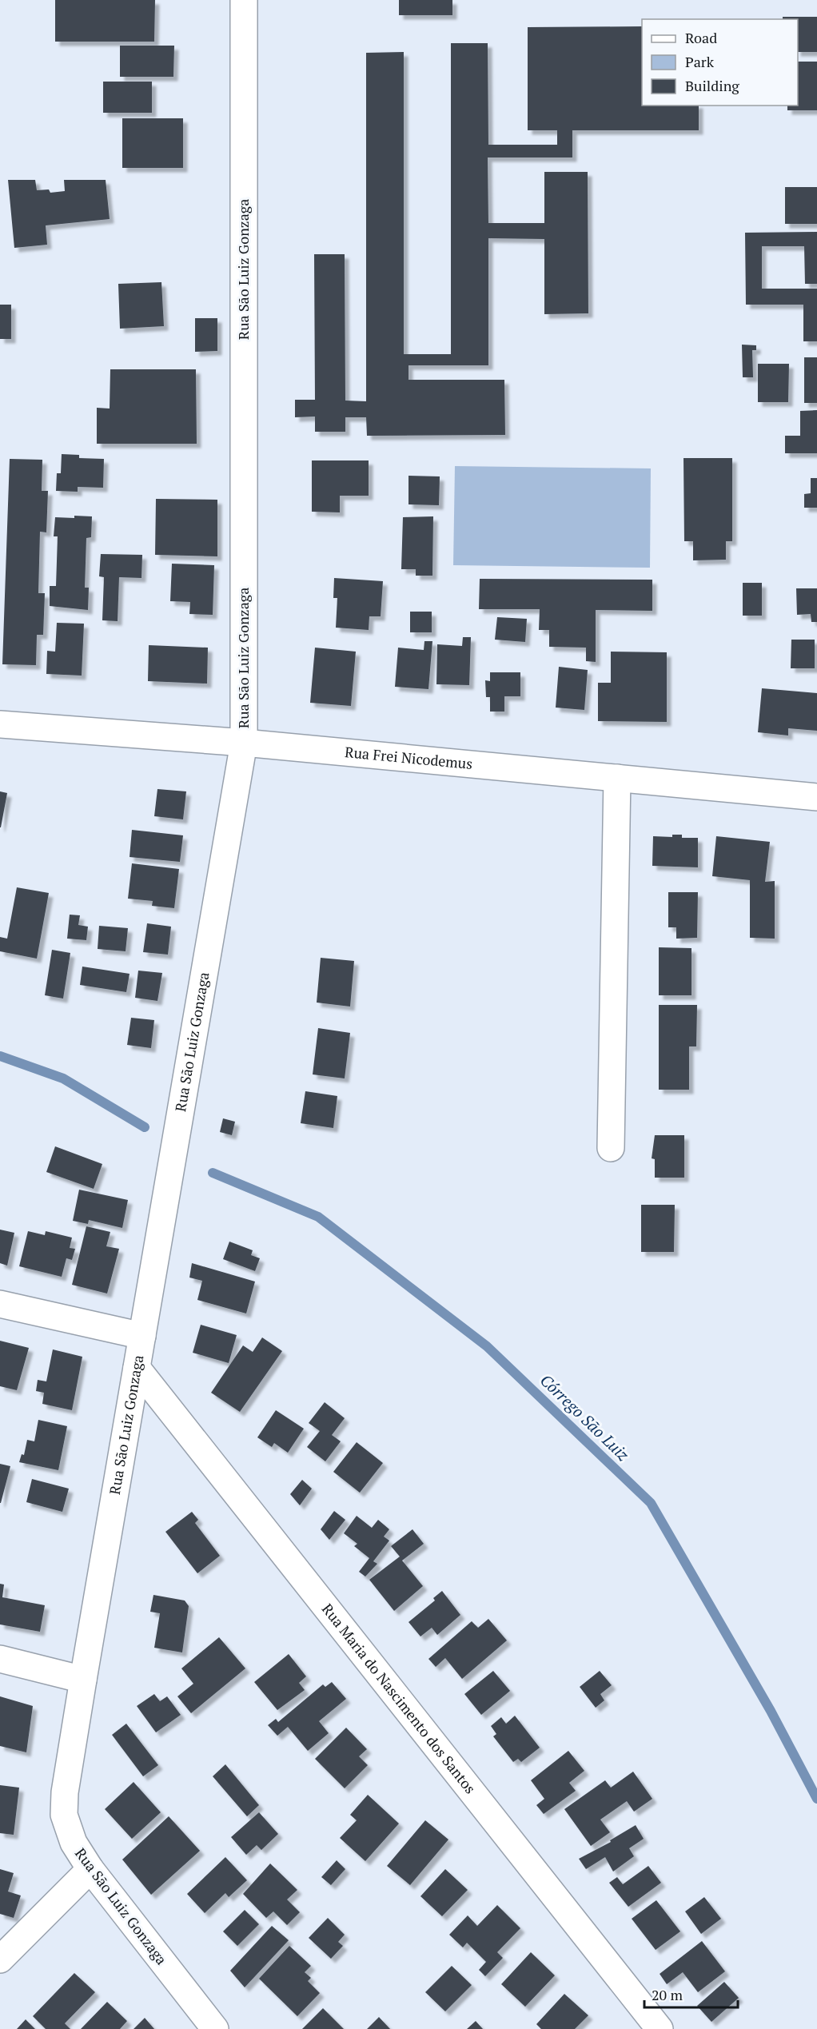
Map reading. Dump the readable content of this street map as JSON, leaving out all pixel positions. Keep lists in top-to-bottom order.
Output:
{
  "streets": {
    "street": ["Rua São Luiz Gonzaga", "Rua Frei Nicodemus", "Rua Maria do Nascimento dos Santos"]
  },
  "crossings": [
    ["Rua São Luiz Gonzaga", "Rua Frei Nicodemus"],
    ["Rua São Luiz Gonzaga", "Rua Maria do Nascimento dos Santos"]
  ],
  "water": ["Córrego São Luiz"],
  "legend": ["Road", "Park", "Building"],
  "scale_bar": "20 m"
}
